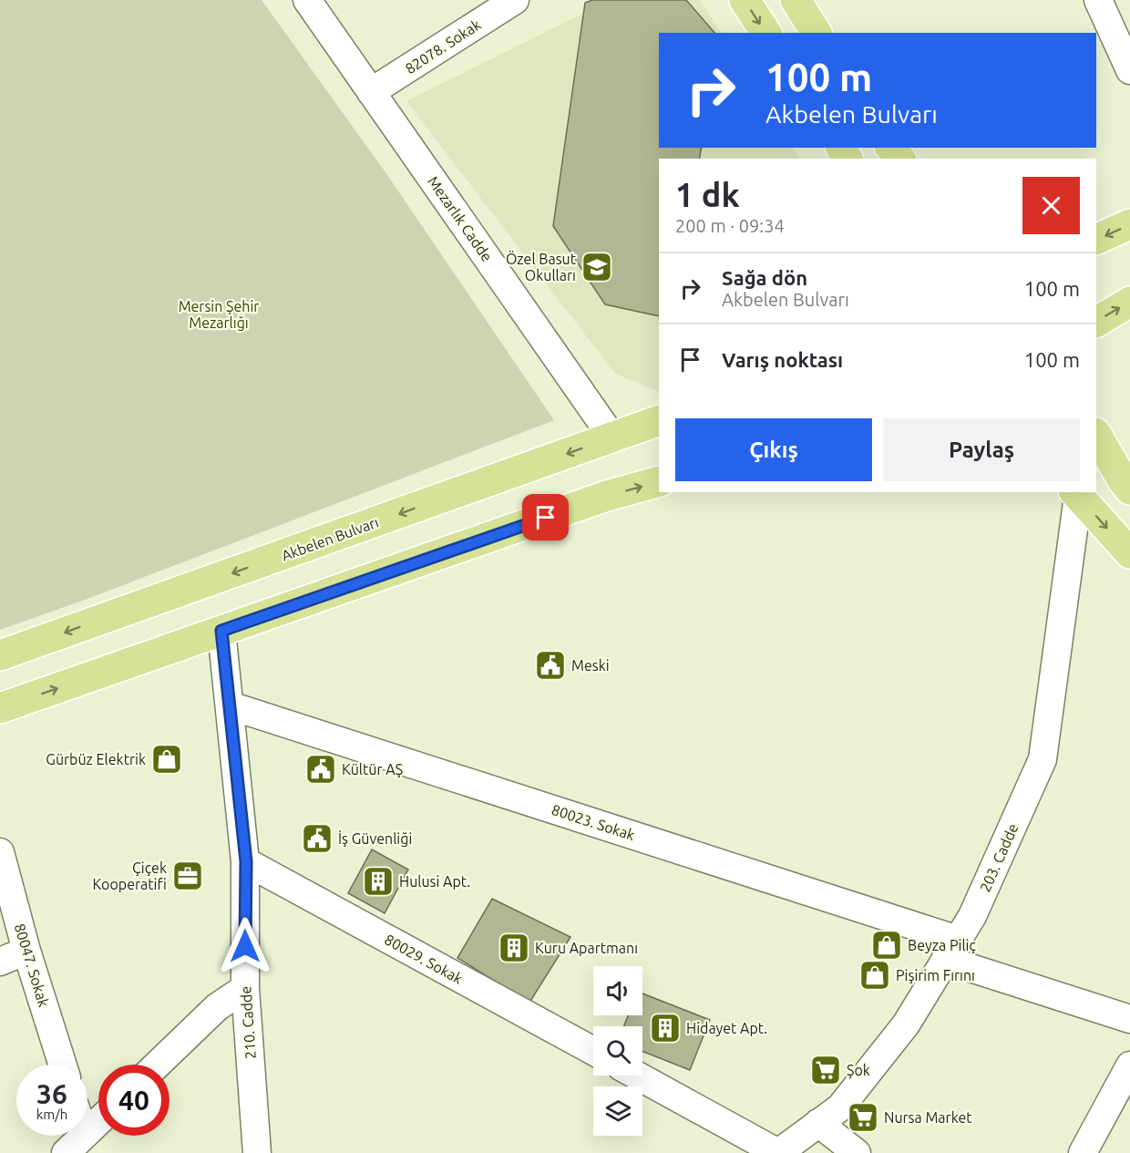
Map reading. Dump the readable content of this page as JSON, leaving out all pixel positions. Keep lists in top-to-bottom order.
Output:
{
  "streets": {
    "main road": ["Akbelen Bulvarı"],
    "street": [
      "82078. Sokak",
      "Mezarlık Cadde",
      "80023. Sokak",
      "203. Cadde",
      "80029. Sokak",
      "80047. Sokak",
      "210. Cadde"
    ]
  },
  "crossings": [
    ["82078. Sokak", "Mezarlık Cadde"],
    ["Mezarlık Cadde", "Akbelen Bulvarı"],
    ["80023. Sokak", "203. Cadde"],
    ["80023. Sokak", "210. Cadde"],
    ["80029. Sokak", "210. Cadde"]
  ],
  "parks": ["Mersin Şehir Mezarlığı"],
  "places": {
    "school or university": ["Özel Basut Okulları"],
    "public building": ["Meski", "Kültür AŞ", "İş Güvenliği"],
    "shop": ["Gürbüz Elektrik", "Beyza Piliç", "Pişirim Fırını"],
    "office": ["Çiçek Kooperatifi"],
    "building": ["Hulusi Apt.", "Kuru Apartmanı", "Hidayet Apt."],
    "supermarket": ["Şok", "Nursa Market"]
  },
  "page": {
    "turn": ["100 m", "Akbelen Bulvarı"],
    "heading": ["1 dk", "200 m · 09:34"],
    "list": [
      {
        "name": "Sağa dön",
        "note": "Akbelen Bulvarı",
        "value": "100 m"
      },
      {
        "name": "Varış noktası",
        "value": "100 m"
      }
    ],
    "buttons": ["Çıkış", "Paylaş"],
    "speed": "36 km/h",
    "limit": "40"
  }
}
